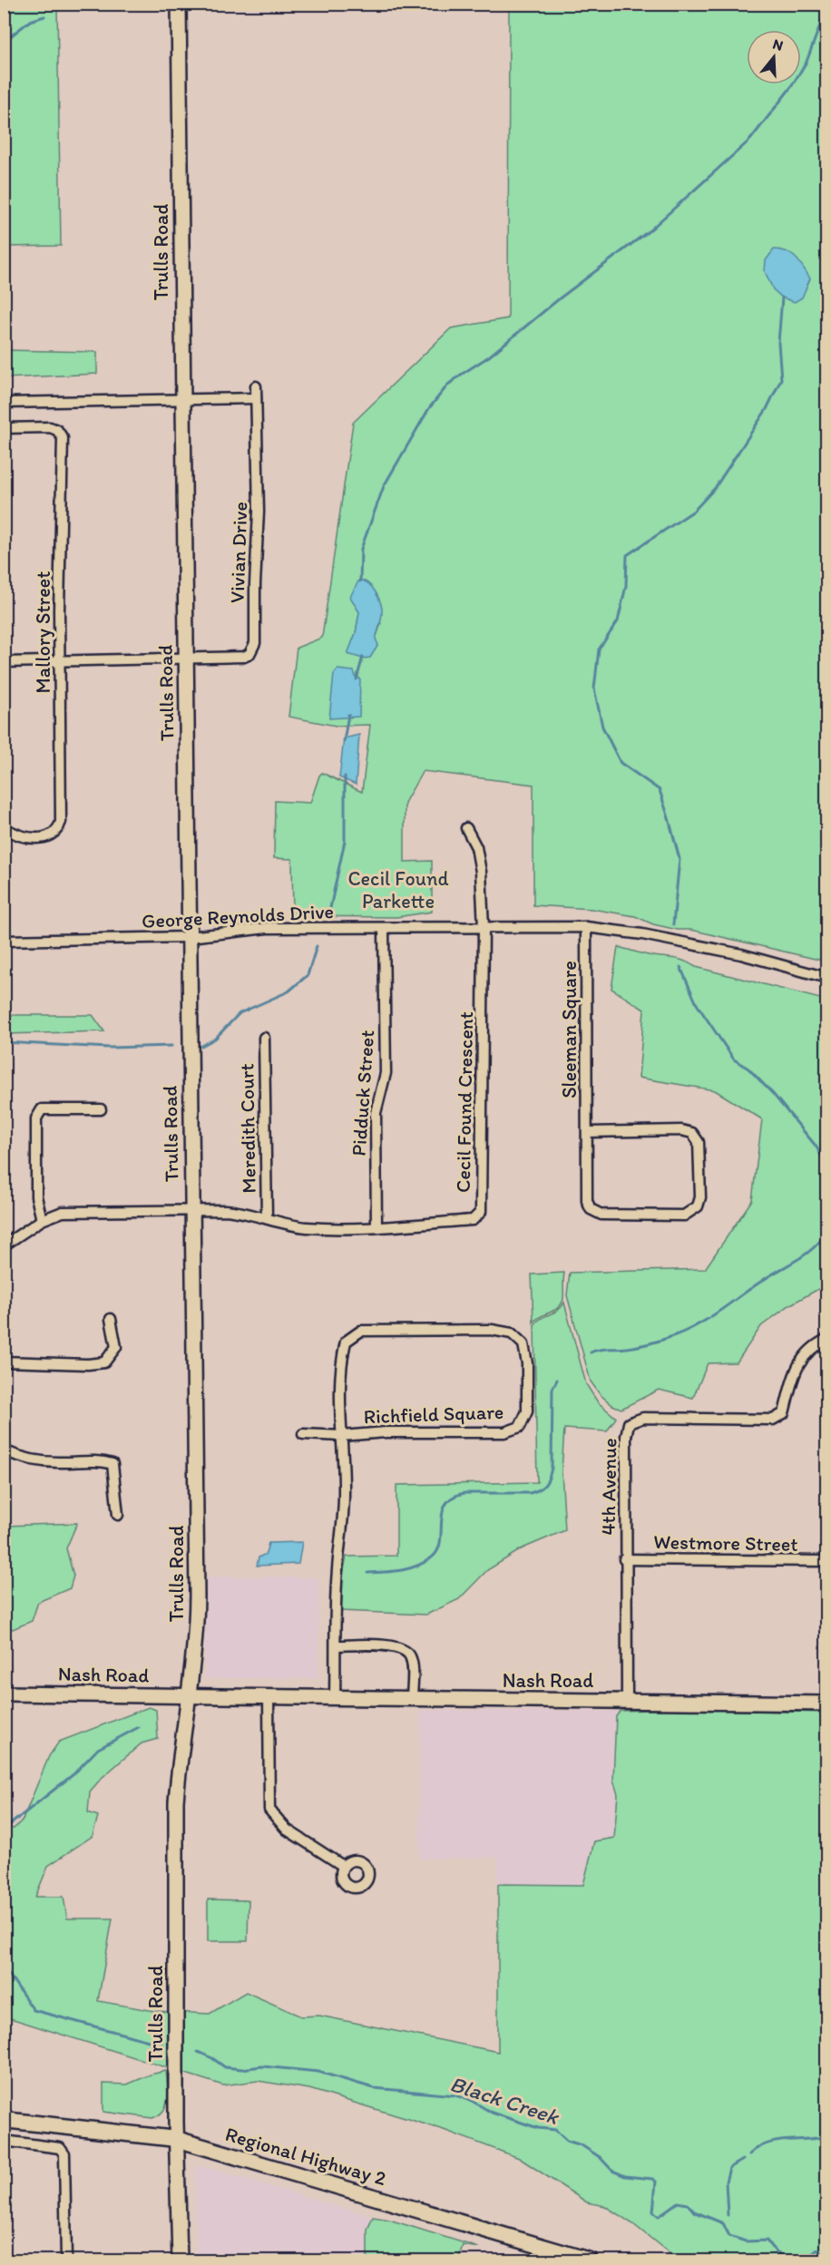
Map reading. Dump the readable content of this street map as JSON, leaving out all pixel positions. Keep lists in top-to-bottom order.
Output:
{
  "streets": {
    "main road": ["Regional Highway 2"],
    "street": [
      "Trulls Road",
      "Vivian Drive",
      "Mallory Street",
      "George Reynolds Drive",
      "Sleeman Square",
      "Pidduck Street",
      "Cecil Found Crescent",
      "Meredith Court",
      "Richfield Square",
      "4th Avenue",
      "Westmore Street",
      "Nash Road"
    ]
  },
  "crossings": [
    ["Trulls Road", "Vivian Drive"],
    ["Trulls Road", "George Reynolds Drive"],
    ["Trulls Road", "Cecil Found Crescent"],
    ["Trulls Road", "Nash Road"],
    ["Trulls Road", "Regional Highway 2"],
    ["Vivian Drive", "Mallory Street"],
    ["George Reynolds Drive", "Sleeman Square"],
    ["George Reynolds Drive", "Pidduck Street"],
    ["George Reynolds Drive", "Cecil Found Crescent"],
    ["Pidduck Street", "Cecil Found Crescent"],
    ["Cecil Found Crescent", "Meredith Court"],
    ["Richfield Square", "Nash Road"],
    ["4th Avenue", "Westmore Street"],
    ["4th Avenue", "Nash Road"]
  ],
  "water": ["Black Creek"],
  "parks": ["Cecil Found Parkette"],
  "north": "top"
}
